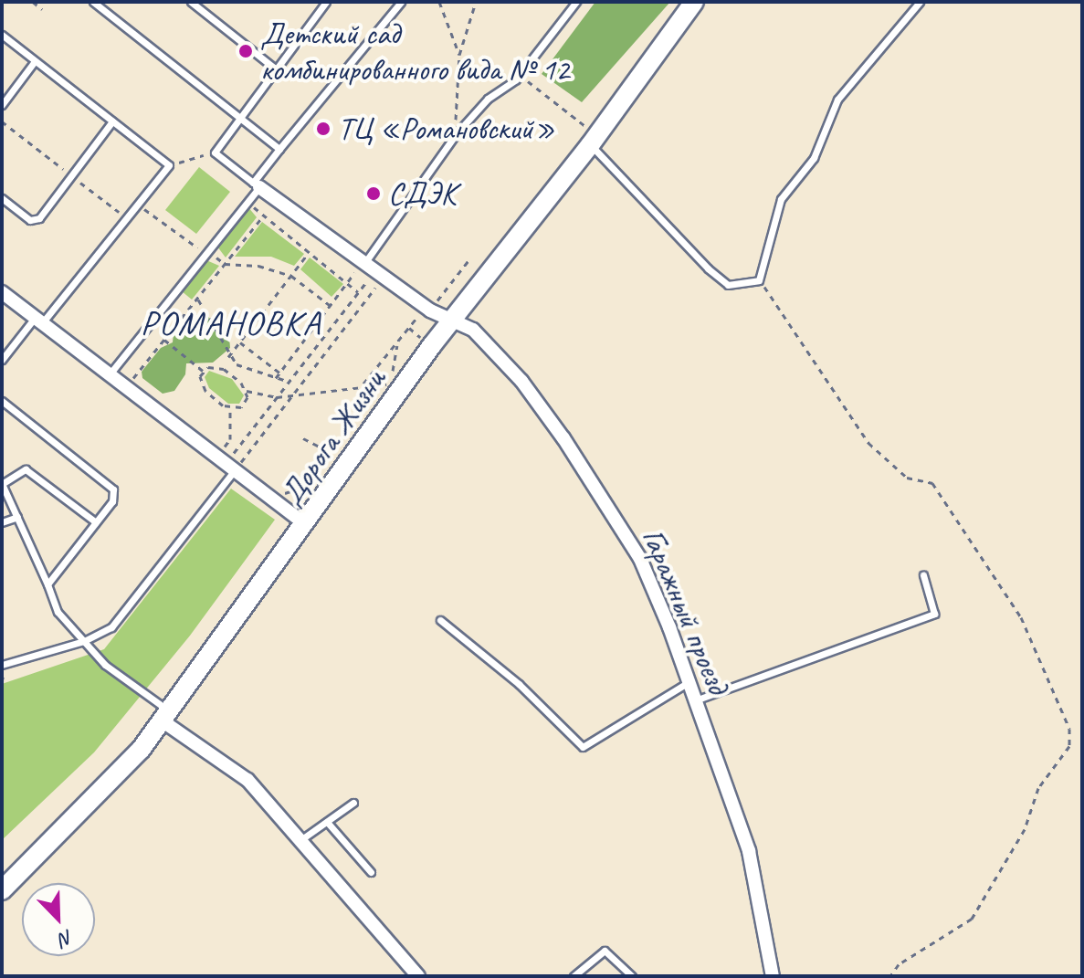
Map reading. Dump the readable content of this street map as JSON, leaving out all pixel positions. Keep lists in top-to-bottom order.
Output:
{
  "streets": {
    "main road": ["Дорога Жизни"],
    "street": ["Гаражный проезд"]
  },
  "crossings": [
    ["Дорога Жизни", "Гаражный проезд"]
  ],
  "districts": ["РОМАНОВКА"],
  "places": ["Детский сад комбинированного вида № 12", "ТЦ «Романовский»", "СДЭК"],
  "north": "bottom right"
}
